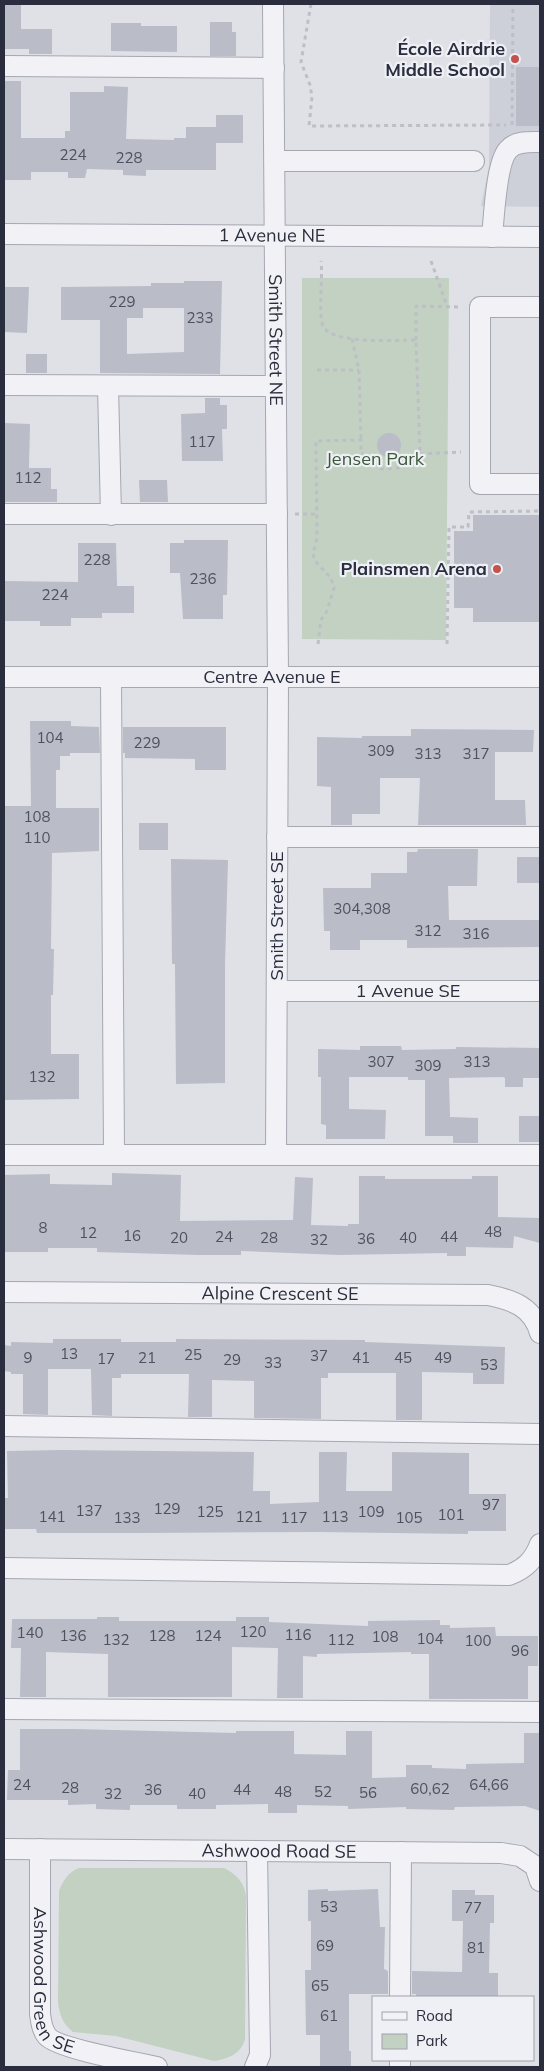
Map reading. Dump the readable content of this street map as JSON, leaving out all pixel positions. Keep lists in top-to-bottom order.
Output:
{
  "streets": {
    "street": [
      "1 Avenue NE",
      "Smith Street NE",
      "Centre Avenue E",
      "Smith Street SE",
      "1 Avenue SE",
      "Alpine Crescent SE",
      "Ashwood Road SE",
      "Ashwood Green SE"
    ]
  },
  "crossings": [
    ["1 Avenue NE", "Smith Street NE"],
    ["Smith Street NE", "Centre Avenue E"],
    ["Smith Street NE", "Smith Street SE"],
    ["Centre Avenue E", "Smith Street SE"],
    ["Smith Street SE", "1 Avenue SE"],
    ["Ashwood Road SE", "Ashwood Green SE"]
  ],
  "parks": ["Jensen Park"],
  "places": ["École Airdrie Middle School", "Plainsmen Arena"],
  "house_numbers": [
    "224",
    "228",
    "229",
    "233",
    "117",
    "112",
    "228",
    "236",
    "224",
    "104",
    "229",
    "309",
    "313",
    "317",
    "108",
    "110",
    "304,308",
    "312",
    "316",
    "307",
    "313",
    "309",
    "132",
    "8",
    "48",
    "12",
    "16",
    "24",
    "44",
    "20",
    "28",
    "40",
    "36",
    "32",
    "13",
    "25",
    "37",
    "9",
    "21",
    "41",
    "45",
    "49",
    "17",
    "29",
    "33",
    "53",
    "97",
    "129",
    "137",
    "125",
    "109",
    "101",
    "141",
    "121",
    "113",
    "133",
    "117",
    "105",
    "120",
    "140",
    "116",
    "136",
    "128",
    "124",
    "108",
    "104",
    "132",
    "112",
    "100",
    "96",
    "24",
    "64,66",
    "28",
    "60,62",
    "36",
    "44",
    "48",
    "52",
    "56",
    "32",
    "40",
    "53",
    "77",
    "69",
    "81",
    "65",
    "61"
  ],
  "legend": ["Road", "Park"]
}
